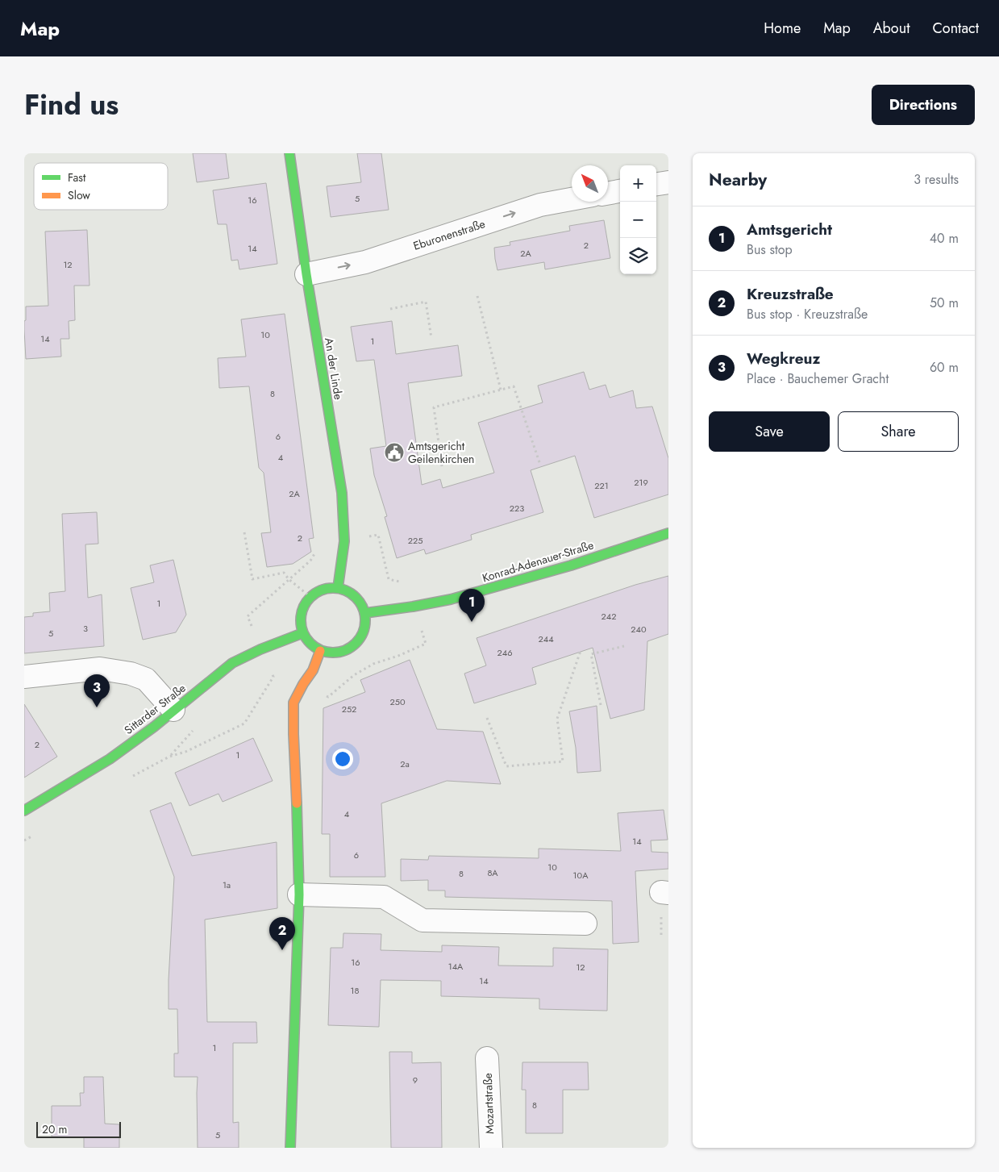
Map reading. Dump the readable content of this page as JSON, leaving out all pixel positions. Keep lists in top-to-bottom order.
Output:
{
  "streets": {
    "street": [
      "Eburonenstraße",
      "An der Linde",
      "Konrad-Adenauer-Straße",
      "Sittarder Straße",
      "Mozartstraße"
    ]
  },
  "crossings": [
    ["Eburonenstraße", "An der Linde"],
    ["An der Linde", "Konrad-Adenauer-Straße"],
    ["An der Linde", "Sittarder Straße"],
    ["Konrad-Adenauer-Straße", "Sittarder Straße"]
  ],
  "one_way": ["Eburonenstraße"],
  "places": {
    "public building": ["Amtsgericht Geilenkirchen"]
  },
  "house_numbers": [
    "5",
    "16",
    "2",
    "14",
    "2A",
    "12",
    "10",
    "14",
    "1",
    "8",
    "6",
    "4",
    "219",
    "221",
    "2A",
    "223",
    "2",
    "225",
    "1",
    "242",
    "3",
    "240",
    "5",
    "244",
    "246",
    "250",
    "252",
    "2",
    "1",
    "2a",
    "4",
    "14",
    "6",
    "10",
    "8A",
    "8",
    "10A",
    "1a",
    "16",
    "14A",
    "12",
    "14",
    "18",
    "1",
    "9",
    "8",
    "5"
  ],
  "legend": ["Fast", "Slow"],
  "scale_bar": "20 m",
  "north": "top left",
  "page": {
    "header": "Map",
    "nav": [
      "Home",
      "Map",
      "About",
      "Contact"
    ],
    "title": "Find us",
    "buttons": [
      "Directions",
      ["Save", "Share"]
    ],
    "heading": ["Nearby", "3 results"],
    "map_buttons": ["+", "−"],
    "list": [
      {
        "mark": "1",
        "name": "Amtsgericht",
        "note": "Bus stop",
        "value": "40 m"
      },
      {
        "mark": "2",
        "name": "Kreuzstraße",
        "note": "Bus stop · Kreuzstraße",
        "value": "50 m"
      },
      {
        "mark": "3",
        "name": "Wegkreuz",
        "note": "Place · Bauchemer Gracht",
        "value": "60 m"
      }
    ],
    "pins": ["1", "3", "2"],
    "scale": "20 m"
  }
}
